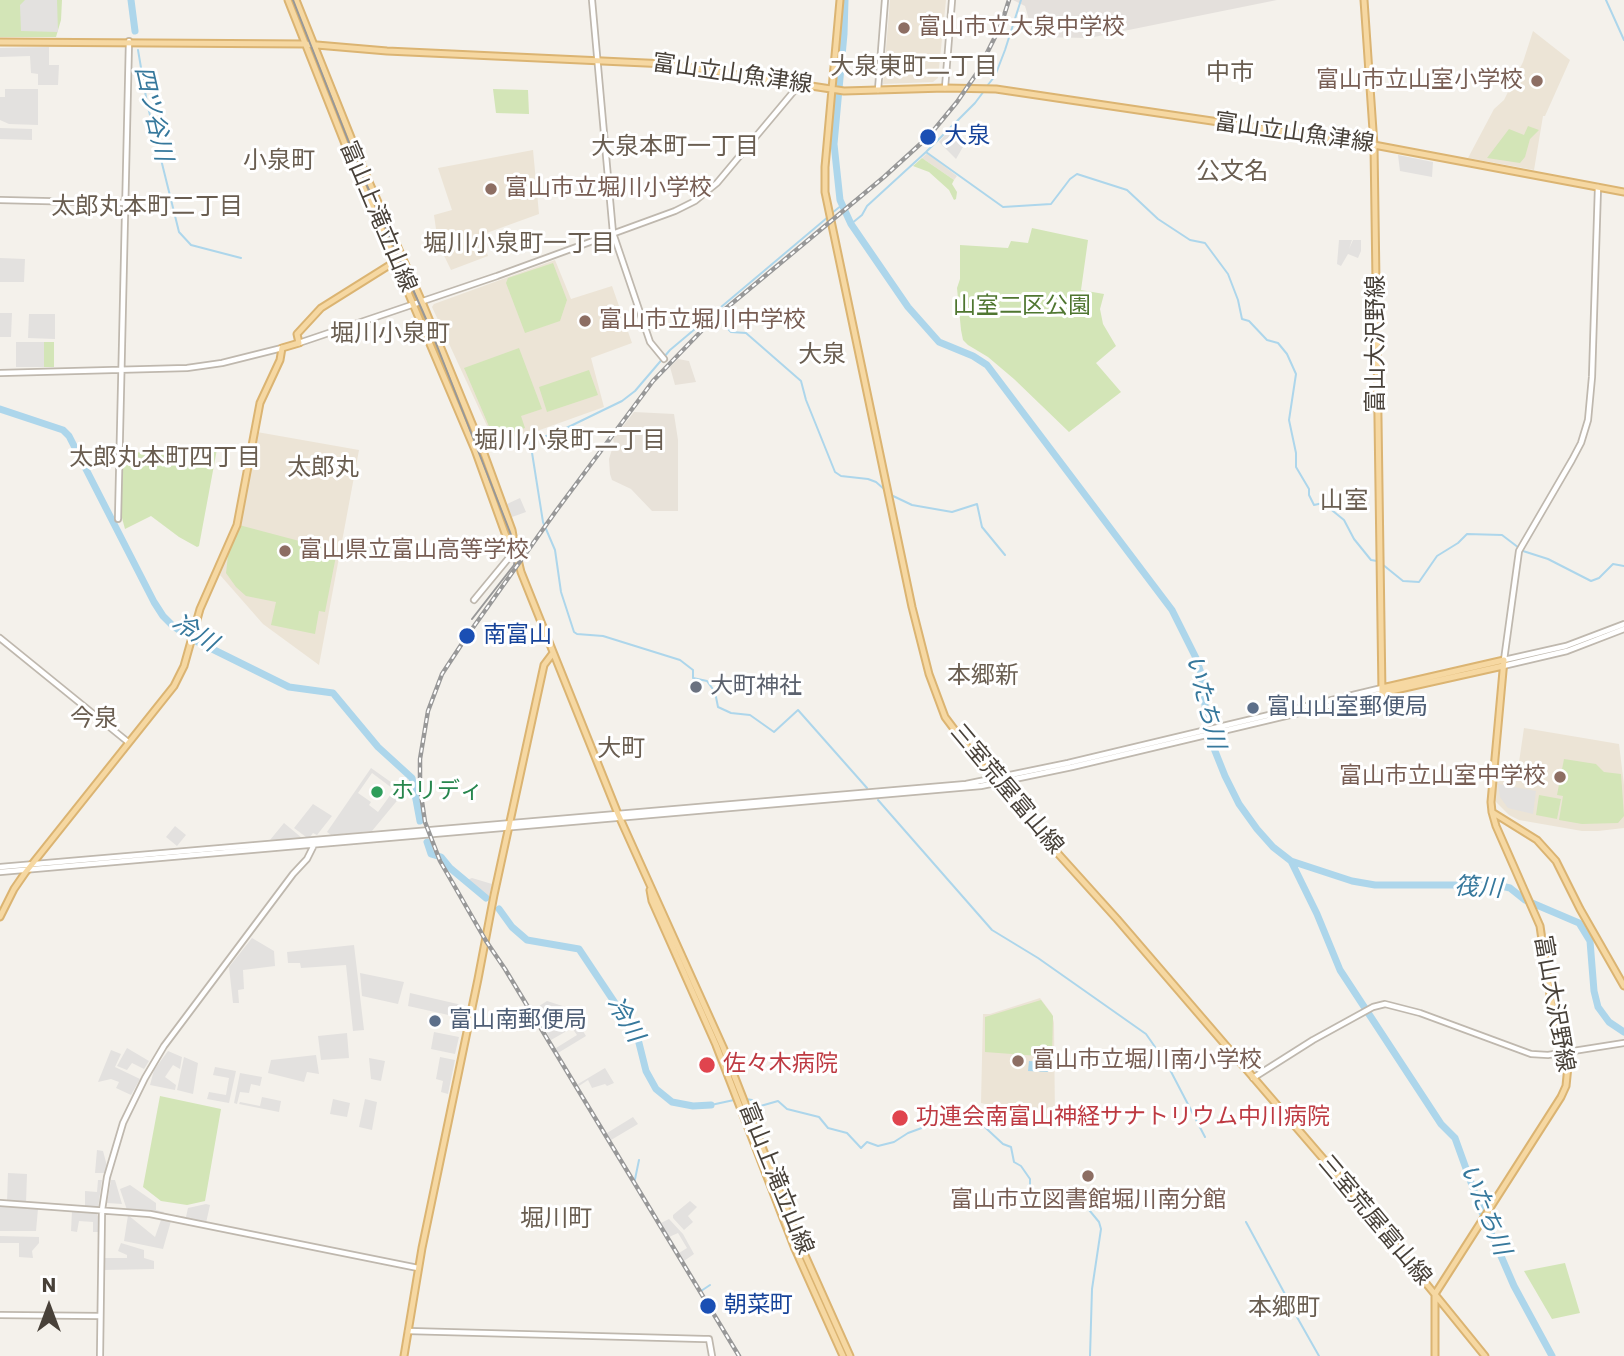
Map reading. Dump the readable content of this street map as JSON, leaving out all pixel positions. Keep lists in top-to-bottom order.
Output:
{
  "streets": {
    "main road": [
      "富山立山魚津線",
      "富山上滝立山線",
      "富山大沢野線",
      "三室荒屋富山線"
    ]
  },
  "crossings": [
    ["富山立山魚津線", "富山上滝立山線"],
    ["富山立山魚津線", "富山大沢野線"],
    ["富山立山魚津線", "三室荒屋富山線"],
    ["富山大沢野線", "三室荒屋富山線"]
  ],
  "districts": [
    "大泉東町二丁目",
    "中市",
    "大泉本町一丁目",
    "小泉町",
    "公文名",
    "太郎丸本町二丁目",
    "堀川小泉町一丁目",
    "堀川小泉町",
    "大泉",
    "堀川小泉町二丁目",
    "太郎丸本町四丁目",
    "太郎丸",
    "山室",
    "本郷新",
    "今泉",
    "大町",
    "堀川町",
    "本郷町"
  ],
  "water": [
    "四ツ谷川",
    "冷川",
    "いたち川",
    "筏川"
  ],
  "parks": ["山室二区公園"],
  "places": [
    "富山市立大泉中学校",
    "富山市立山室小学校",
    "大泉",
    "富山市立堀川小学校",
    "富山市立堀川中学校",
    "富山県立富山高等学校",
    "南富山",
    "大町神社",
    "富山山室郵便局",
    "富山市立山室中学校",
    "ホリディ",
    "富山南郵便局",
    "富山市立堀川南小学校",
    "佐々木病院",
    "功連会南富山神経サナトリウム中川病院",
    "富山市立図書館堀川南分館",
    "朝菜町"
  ],
  "north": "top"
}
